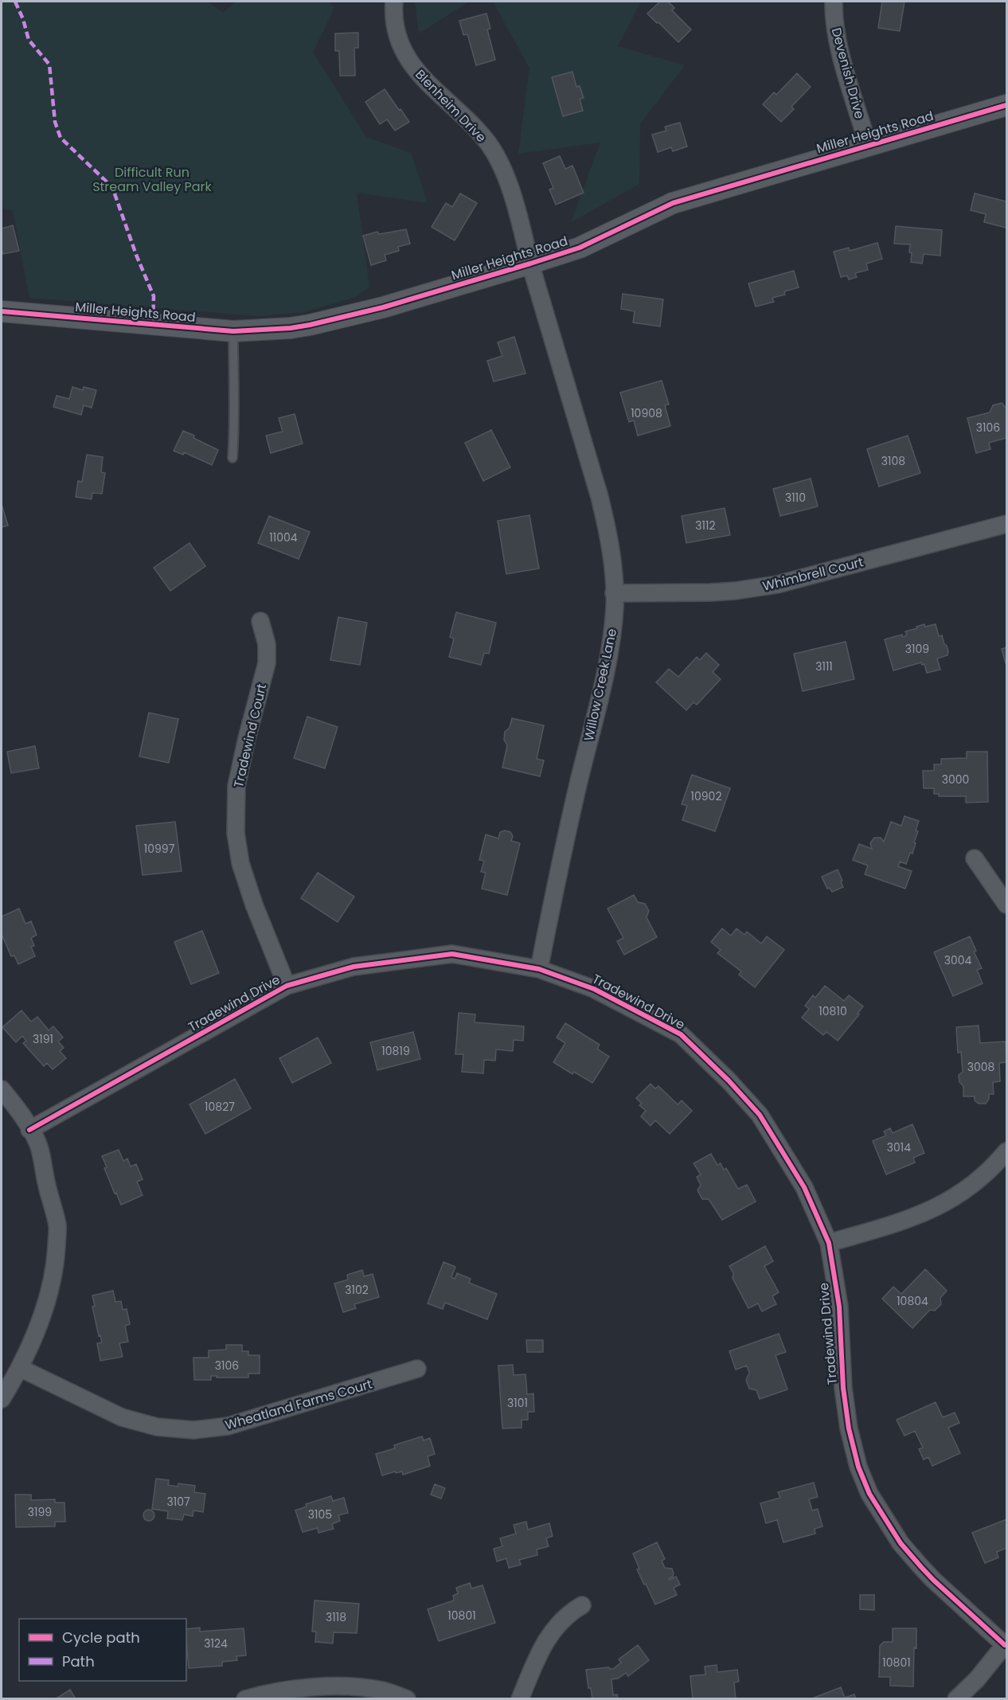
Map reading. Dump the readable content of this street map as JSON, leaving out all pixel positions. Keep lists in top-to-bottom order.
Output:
{
  "streets": {
    "street": [
      "Devenish Drive",
      "Blenheim Drive",
      "Miller Heights Road",
      "Whimbrell Court",
      "Willow Creek Lane",
      "Tradewind Court",
      "Tradewind Drive",
      "Wheatland Farms Court"
    ]
  },
  "crossings": [
    ["Devenish Drive", "Miller Heights Road"],
    ["Blenheim Drive", "Miller Heights Road"],
    ["Blenheim Drive", "Willow Creek Lane"],
    ["Miller Heights Road", "Willow Creek Lane"],
    ["Whimbrell Court", "Willow Creek Lane"],
    ["Willow Creek Lane", "Tradewind Drive"],
    ["Tradewind Court", "Tradewind Drive"]
  ],
  "parks": ["Difficult Run Stream Valley Park"],
  "house_numbers": [
    "10908",
    "3106",
    "3108",
    "3110",
    "3112",
    "11004",
    "3109",
    "3111",
    "3000",
    "10902",
    "10997",
    "3004",
    "10810",
    "3191",
    "10819",
    "3008",
    "10827",
    "3014",
    "3102",
    "10804",
    "3106",
    "3101",
    "3107",
    "3199",
    "3105",
    "10801",
    "3118",
    "3124",
    "10801"
  ],
  "legend": ["Cycle path", "Path"]
}
